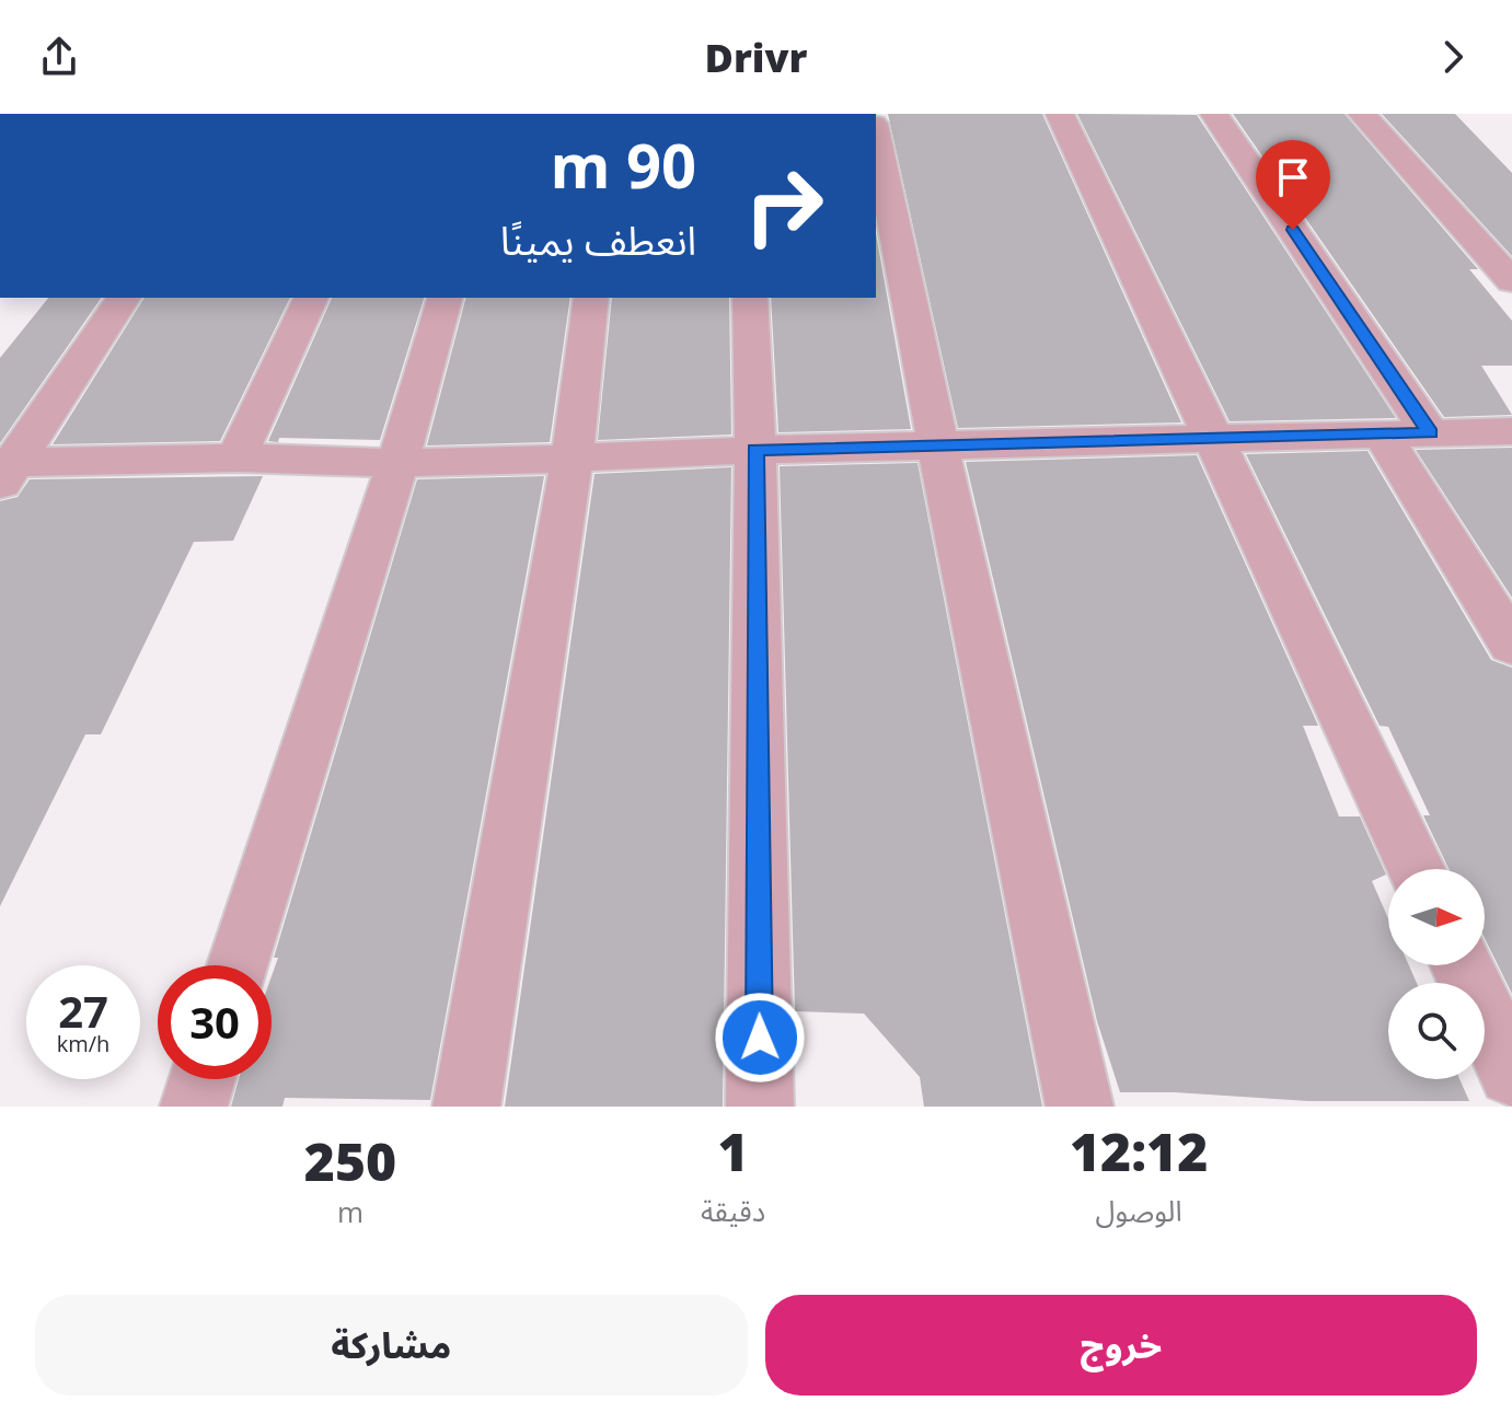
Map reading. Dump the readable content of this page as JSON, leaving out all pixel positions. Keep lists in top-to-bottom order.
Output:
{
  "north": "right",
  "page": {
    "header": "Drivr",
    "turn": ["90 m", "انعطف يمينًا"],
    "speed": "27 km/h",
    "limit": "30",
    "eta": [
      "12:12",
      "الوصول",
      "1",
      "دقيقة",
      "250",
      "m"
    ],
    "buttons": ["خروج", "مشاركة"]
  }
}
